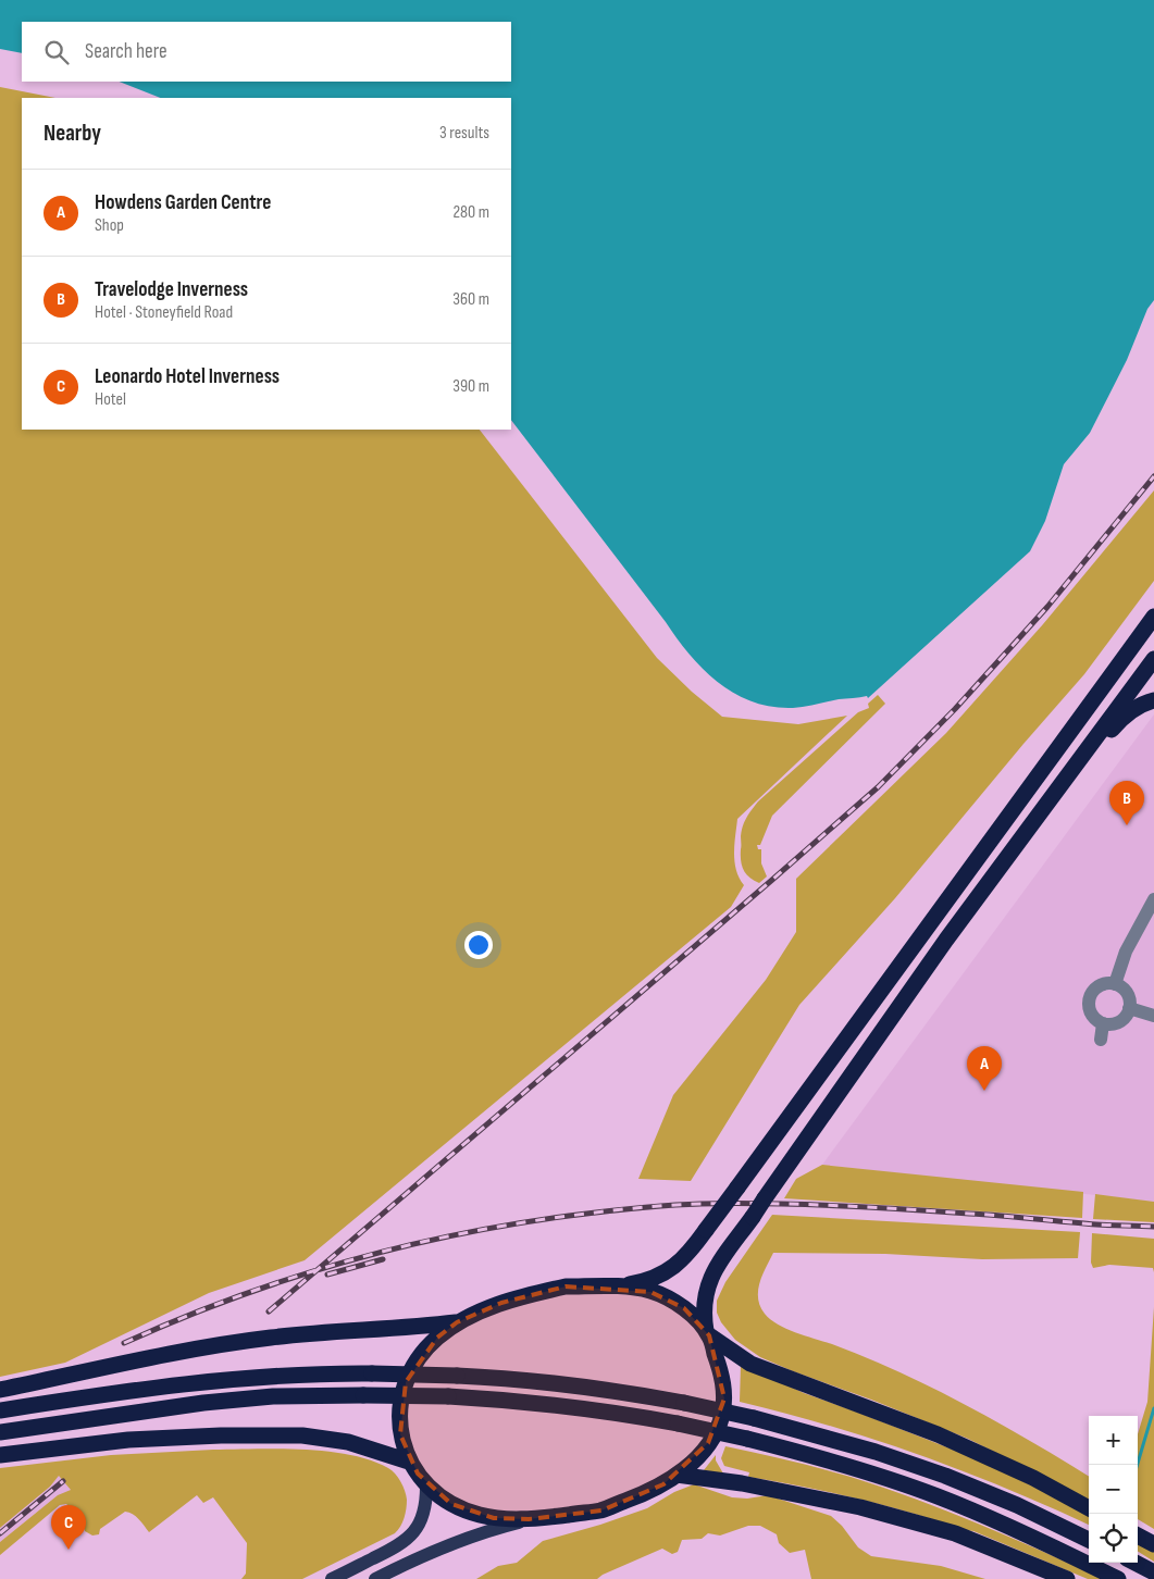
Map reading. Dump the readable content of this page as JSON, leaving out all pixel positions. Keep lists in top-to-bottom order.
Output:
{
  "page": {
    "search": "Search here",
    "heading": ["Nearby", "3 results"],
    "list": [
      {
        "mark": "A",
        "name": "Howdens Garden Centre",
        "note": "Shop",
        "value": "280 m"
      },
      {
        "mark": "B",
        "name": "Travelodge Inverness",
        "note": "Hotel · Stoneyfield Road",
        "value": "360 m"
      },
      {
        "mark": "C",
        "name": "Leonardo Hotel Inverness",
        "note": "Hotel",
        "value": "390 m"
      }
    ],
    "pins": ["B", "A", "C"],
    "map_buttons": ["+", "−"]
  }
}
